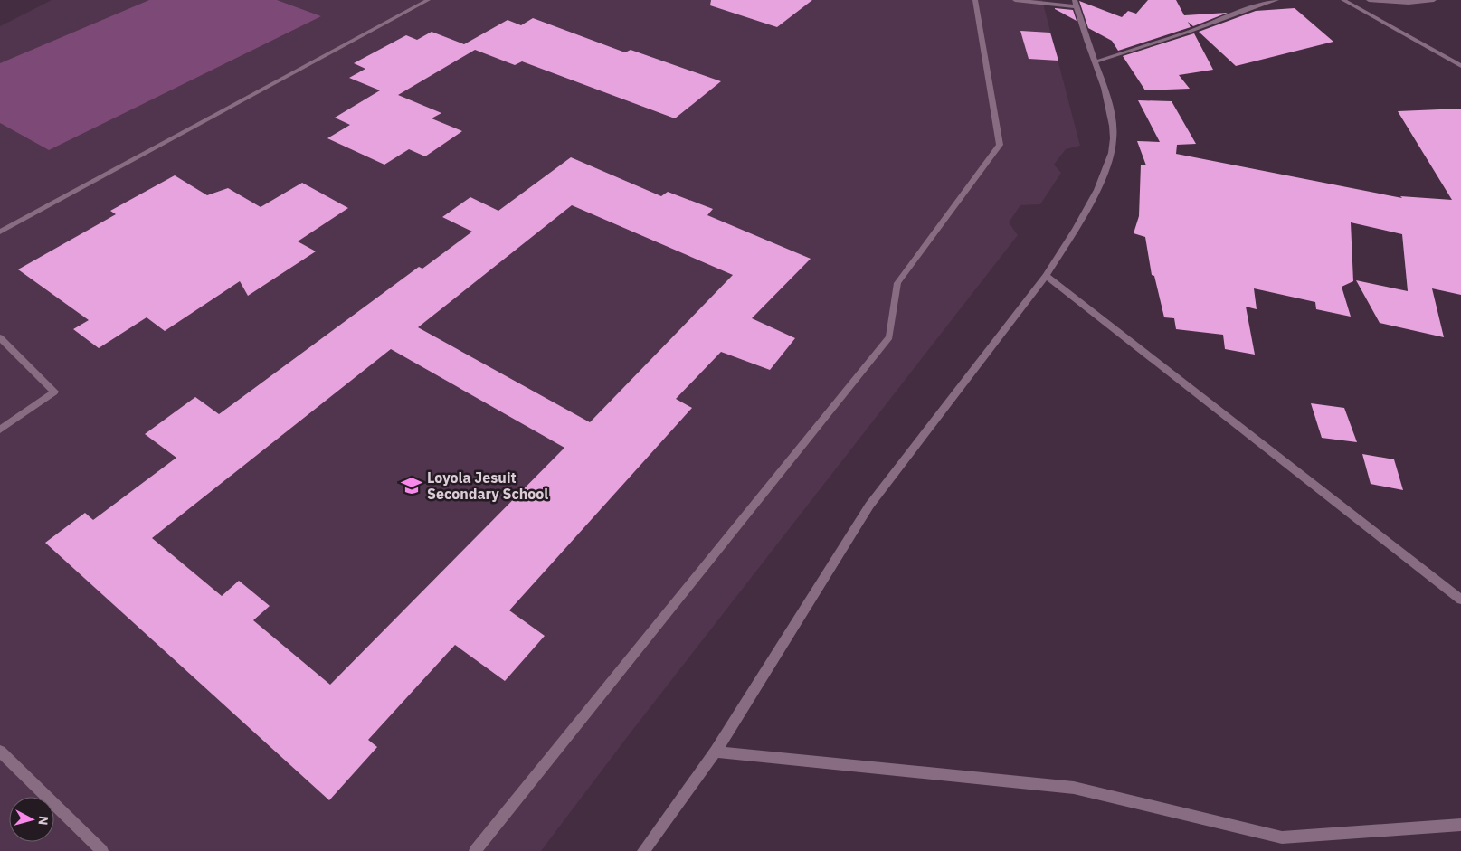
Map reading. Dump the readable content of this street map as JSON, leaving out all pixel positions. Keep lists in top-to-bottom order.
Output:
{
  "places": {
    "school or university": ["Loyola Jesuit Secondary School"]
  },
  "north": "right"
}
